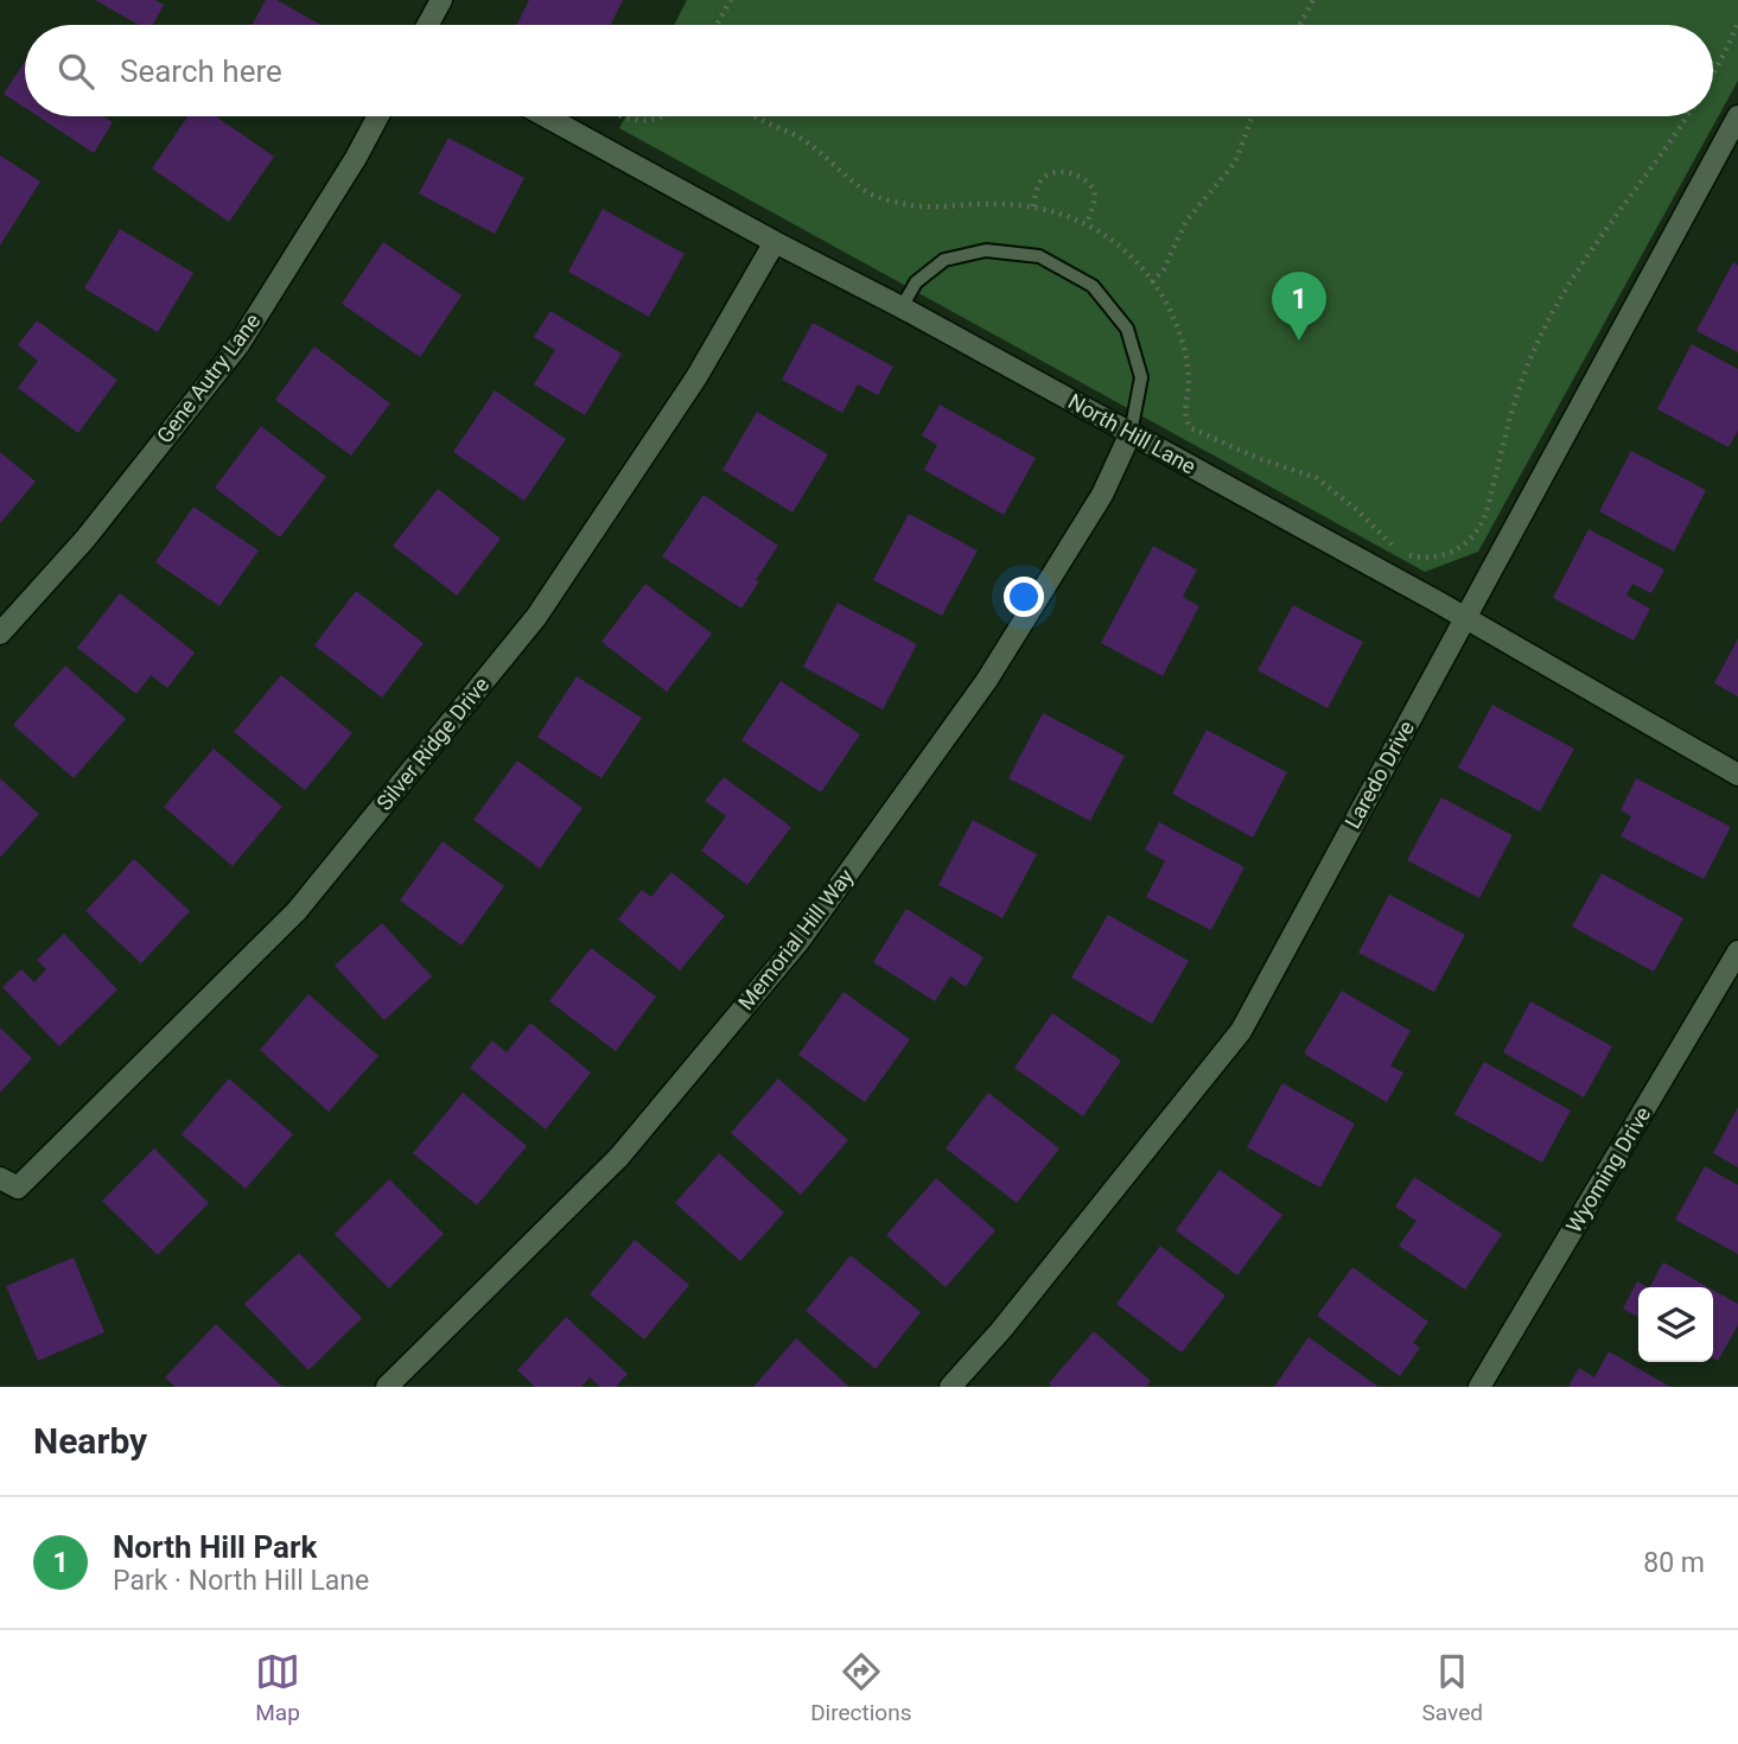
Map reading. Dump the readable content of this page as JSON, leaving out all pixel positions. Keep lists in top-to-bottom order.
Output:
{
  "streets": {
    "street": [
      "Gene Autry Lane",
      "North Hill Lane",
      "Silver Ridge Drive",
      "Laredo Drive",
      "Memorial Hill Way",
      "Wyoming Drive"
    ]
  },
  "crossings": [
    ["North Hill Lane", "Silver Ridge Drive"],
    ["North Hill Lane", "Laredo Drive"],
    ["North Hill Lane", "Memorial Hill Way"]
  ],
  "page": {
    "search": "Search here",
    "pins": "1",
    "heading": "Nearby",
    "list": [
      {
        "mark": "1",
        "name": "North Hill Park",
        "note": "Park · North Hill Lane",
        "value": "80 m"
      }
    ],
    "nav": ["Map", "Directions", "Saved"]
  }
}
